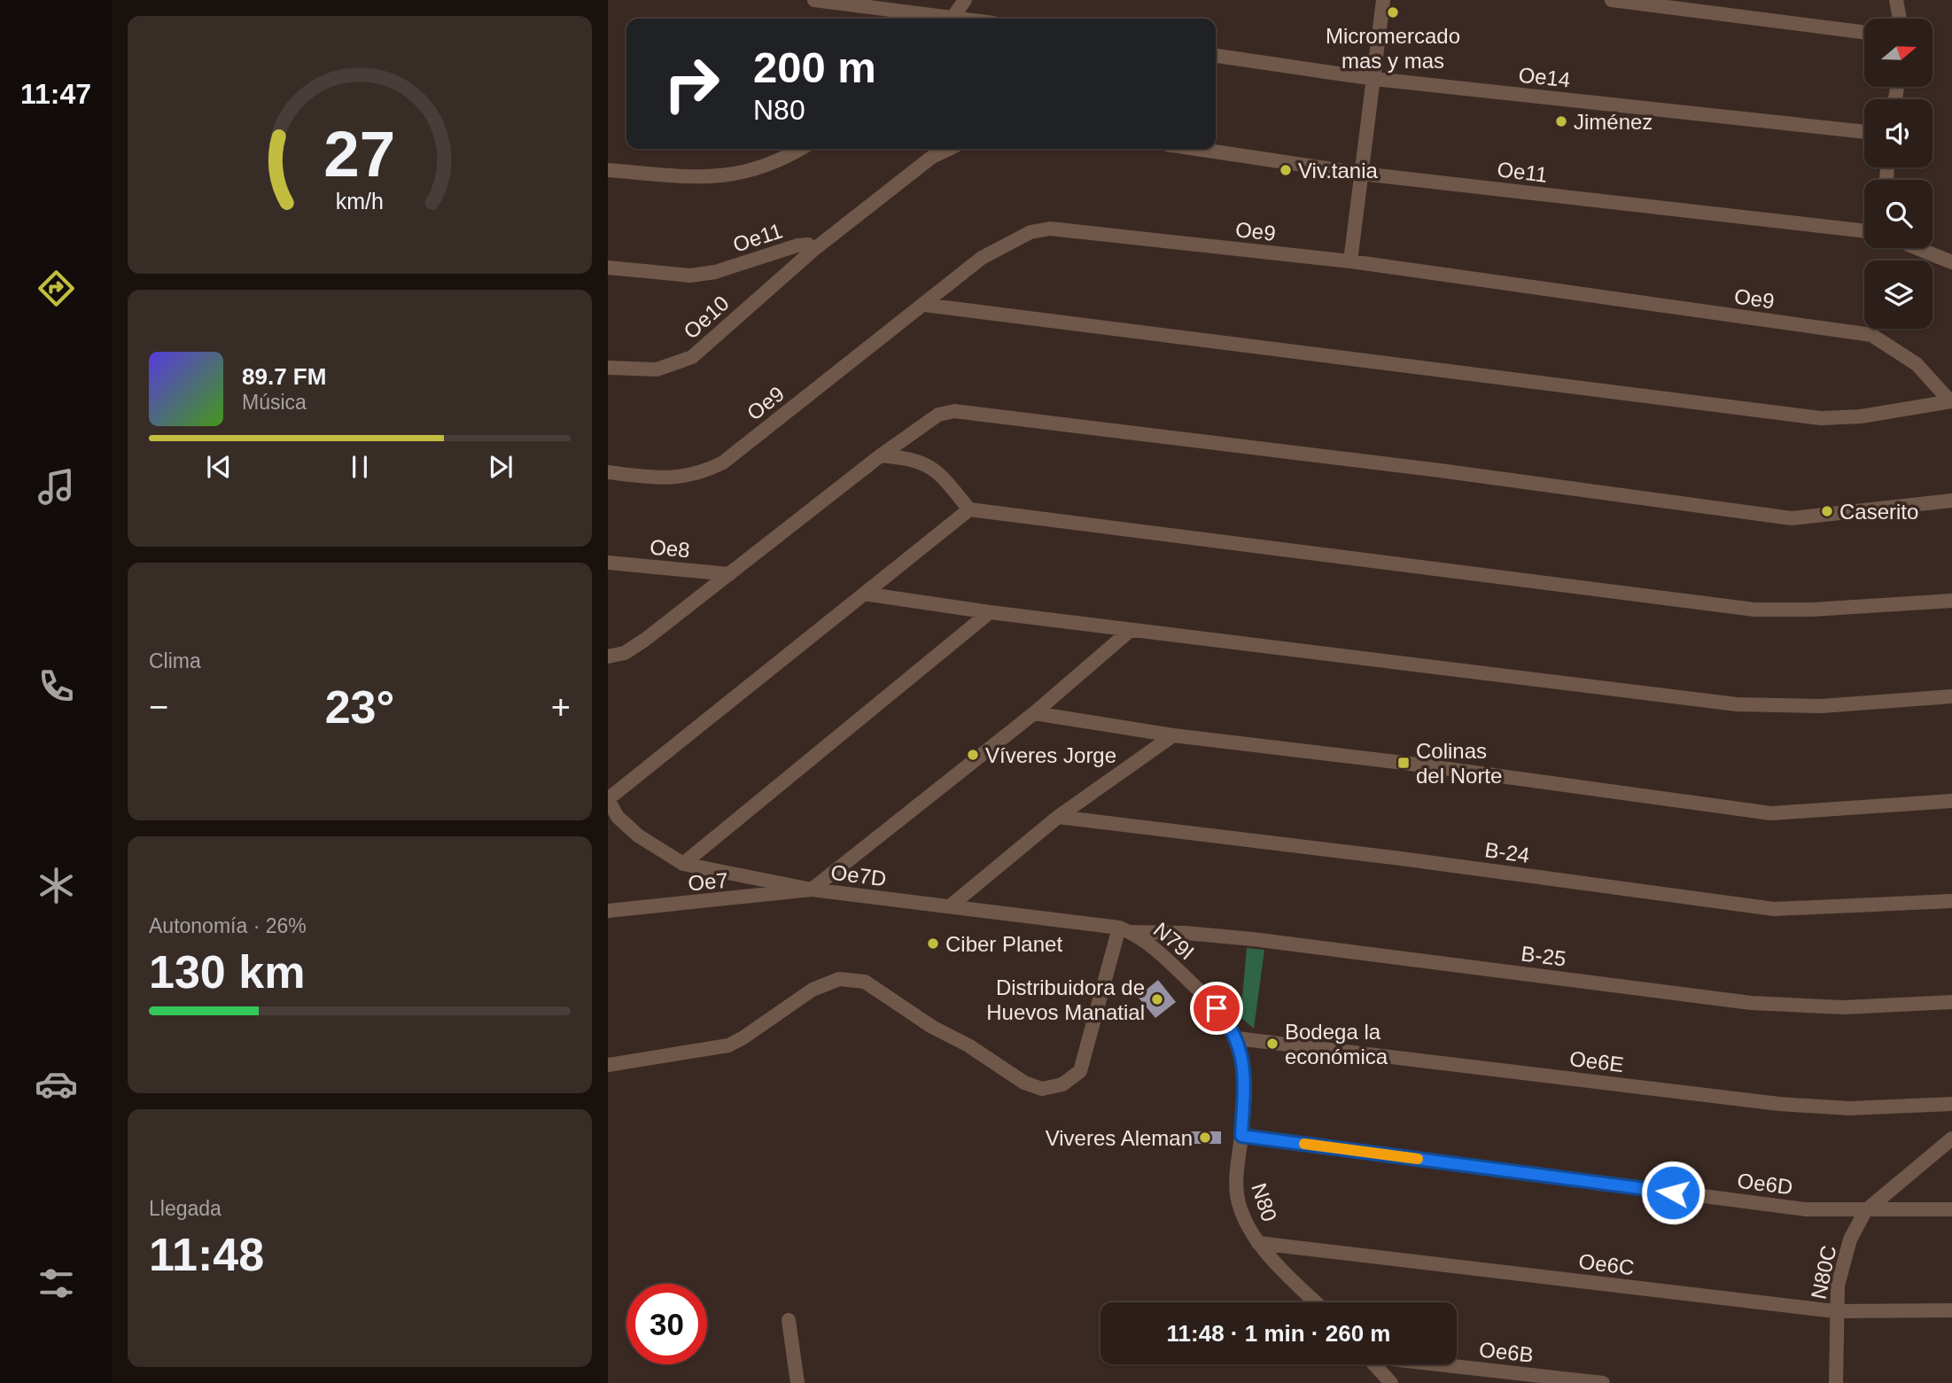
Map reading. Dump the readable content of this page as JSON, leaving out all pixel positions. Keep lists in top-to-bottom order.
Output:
{
  "streets": {
    "street": [
      "Oe14",
      "Oe11",
      "Oe9",
      "Oe10",
      "Oe8",
      "B-24",
      "Oe7D",
      "Oe7",
      "N79I",
      "B-25",
      "Oe6E",
      "Oe6D",
      "N80",
      "Oe6C",
      "N80C",
      "Oe6B"
    ]
  },
  "crossings": [
    ["Oe11", "Oe10"],
    ["Oe7D", "Oe7"],
    ["Oe7D", "N79I"],
    ["Oe7D", "B-25"],
    ["N79I", "B-25"],
    ["N79I", "Oe6E"],
    ["N79I", "N80"],
    ["Oe6E", "N80"],
    ["Oe6D", "N80"],
    ["Oe6D", "N80C"],
    ["N80", "Oe6C"],
    ["Oe6C", "N80C"]
  ],
  "places": {
    "other": [
      "Micromercado mas y mas",
      "Jiménez",
      "Viv.tania",
      "Caserito",
      "Víveres Jorge",
      "Ciber Planet",
      "Distribuidora de Huevos Manatial",
      "Bodega la económica",
      "Viveres Aleman"
    ],
    "transit": ["Colinas del Norte"]
  },
  "north": "right",
  "page": {
    "tabs": "11:47",
    "turn": ["200 m", "N80"],
    "song": ["89.7 FM", "Música"],
    "tile": [
      "Clima",
      ["Autonomía · 26%", "130 km"],
      ["Llegada", "11:48"]
    ],
    "heat": ["−", "23°", "+"],
    "limit": "30",
    "trip": "11:48 · 1 min · 260 m",
    "gauge": ["27", "km/h"]
  }
}
